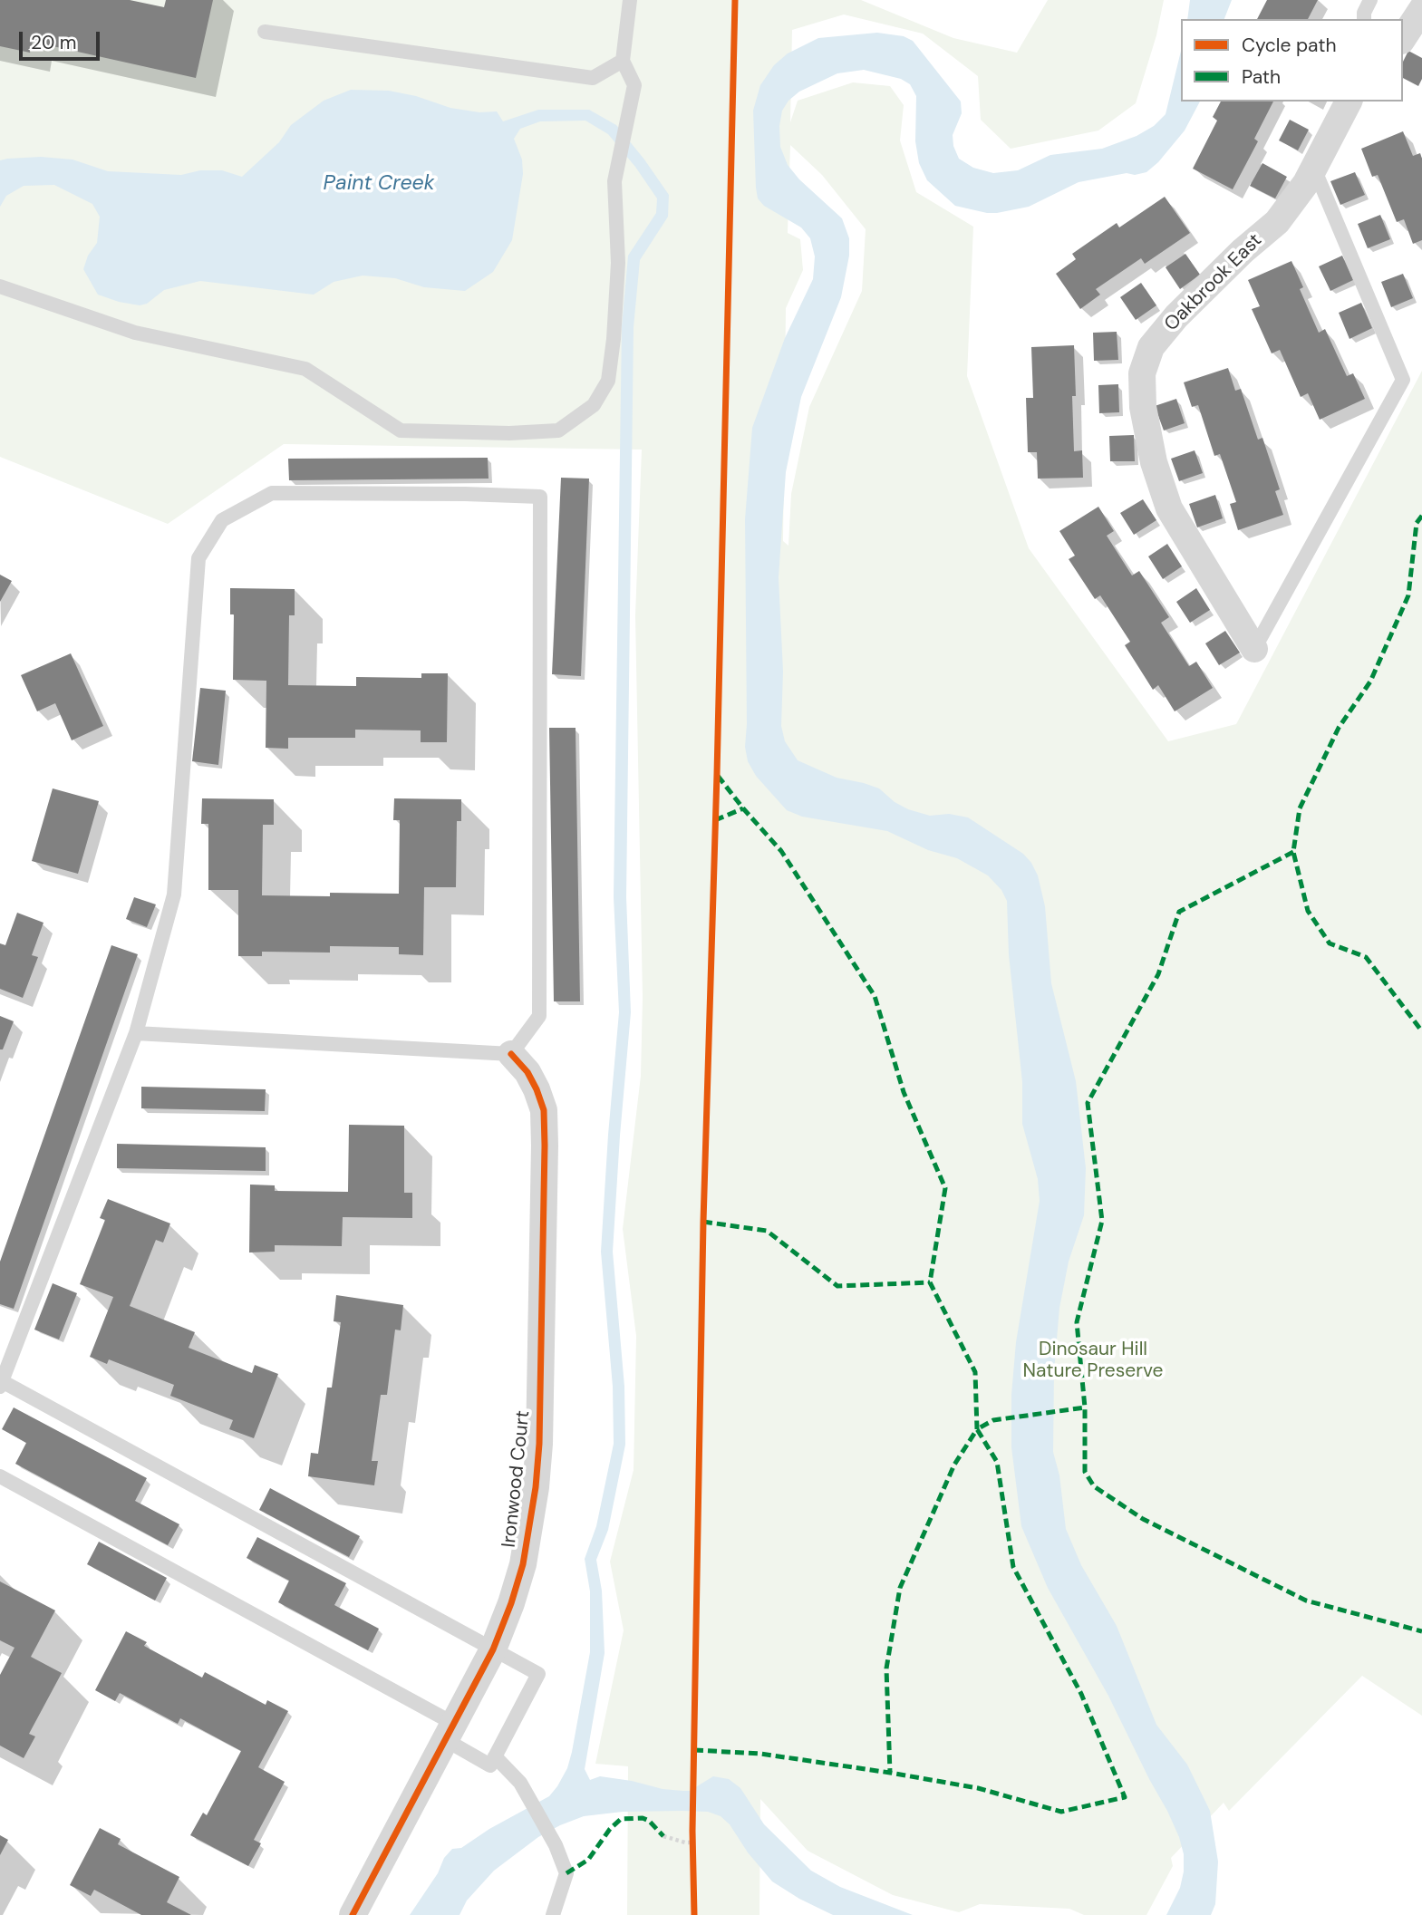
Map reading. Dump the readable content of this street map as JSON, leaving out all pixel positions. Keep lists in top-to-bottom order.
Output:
{
  "streets": {
    "street": ["Oakbrook East", "Ironwood Court"]
  },
  "water": ["Paint Creek"],
  "parks": ["Dinosaur Hill Nature Preserve"],
  "legend": ["Cycle path", "Path"],
  "scale_bar": "20 m"
}
